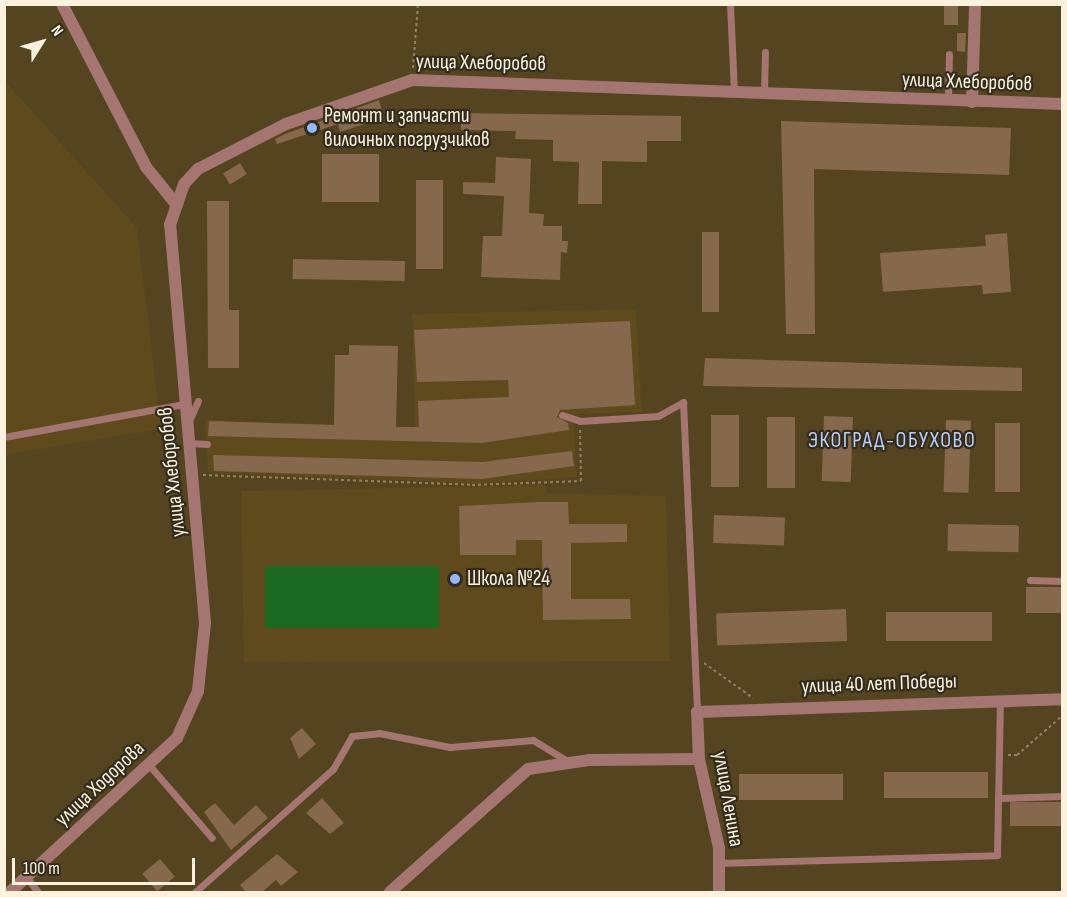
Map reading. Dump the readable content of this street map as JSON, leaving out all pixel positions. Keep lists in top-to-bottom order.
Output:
{
  "streets": {
    "street": [
      "улица Хлеборобов",
      "улица 40 лет Победы",
      "улица Ходорова",
      "улица Ленина"
    ]
  },
  "crossings": [
    ["улица Хлеборобов", "улица Ходорова"],
    ["улица 40 лет Победы", "улица Ленина"]
  ],
  "districts": ["ЭКОГРАД-ОБУХОВО"],
  "places": ["Ремонт и запчасти вилочных погрузчиков", "Школа №24"],
  "scale_bar": "100 m",
  "north": "top right"
}
